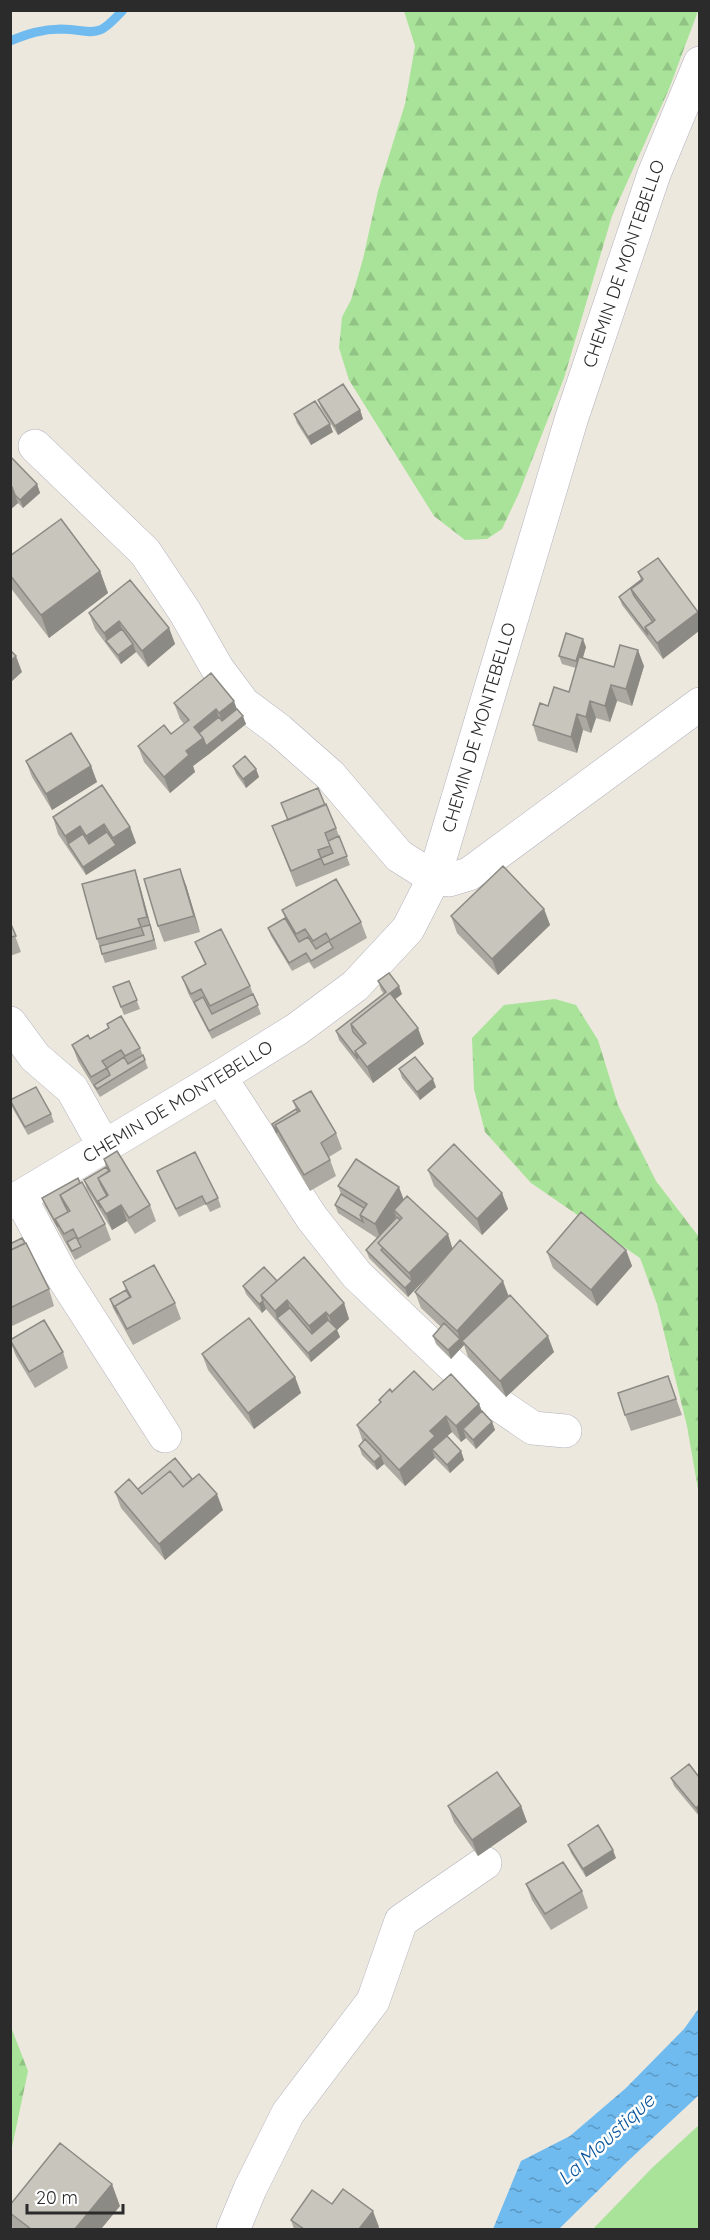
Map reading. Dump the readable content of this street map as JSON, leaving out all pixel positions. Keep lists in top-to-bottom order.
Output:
{
  "streets": {
    "street": ["CHEMIN DE MONTEBELLO"]
  },
  "water": ["La Moustique"],
  "scale_bar": "20 m"
}
